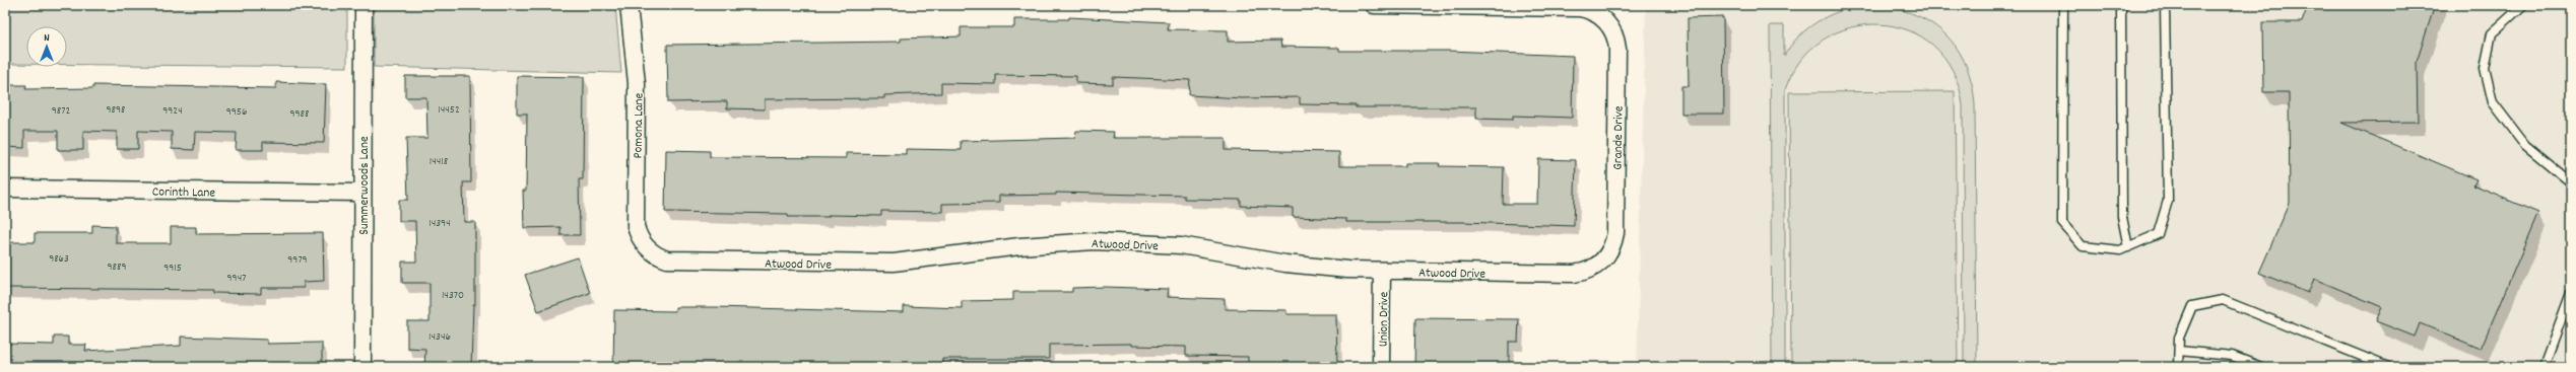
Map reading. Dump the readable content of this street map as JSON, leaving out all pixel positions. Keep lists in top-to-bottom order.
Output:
{
  "streets": {
    "street": [
      "Pomona Lane",
      "Grande Drive",
      "Summerwoods Lane",
      "Corinth Lane",
      "Atwood Drive",
      "Union Drive"
    ]
  },
  "crossings": [
    ["Pomona Lane", "Atwood Drive"],
    ["Grande Drive", "Atwood Drive"],
    ["Summerwoods Lane", "Corinth Lane"],
    ["Atwood Drive", "Union Drive"]
  ],
  "house_numbers": [
    "9898",
    "14452",
    "9872",
    "9924",
    "9956",
    "9988",
    "14418",
    "14394",
    "9863",
    "9979",
    "9889",
    "9915",
    "9947",
    "14370",
    "14346"
  ],
  "north": "top"
}
